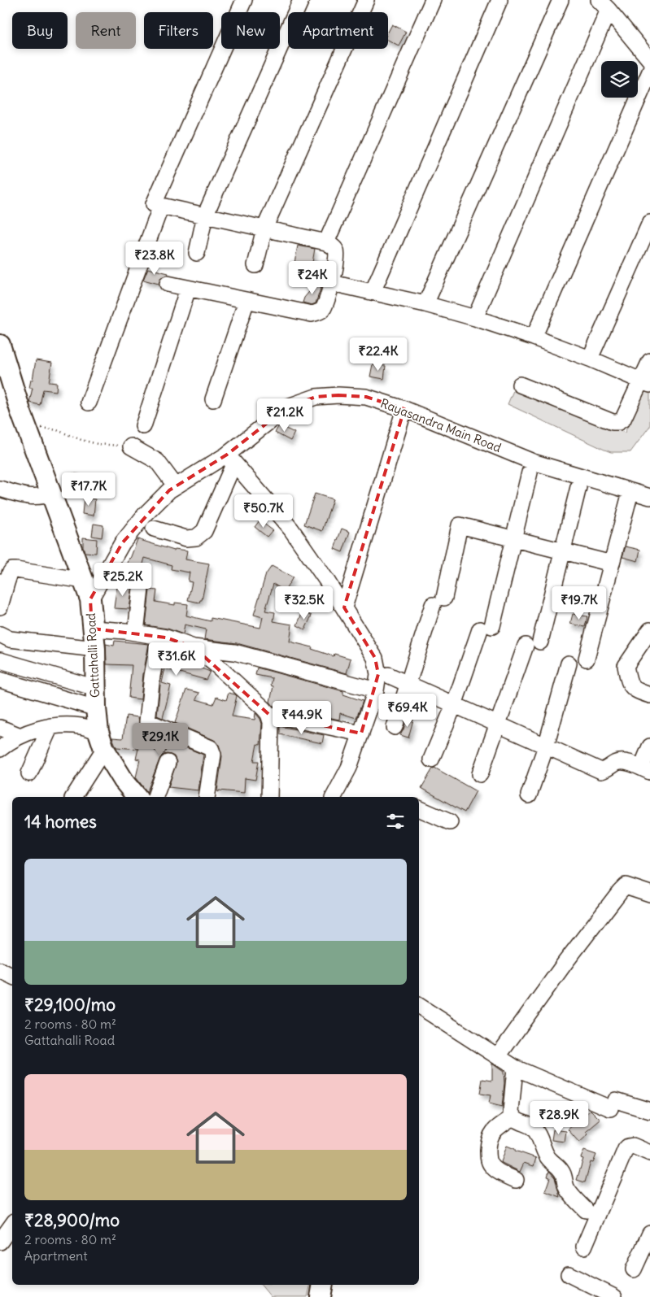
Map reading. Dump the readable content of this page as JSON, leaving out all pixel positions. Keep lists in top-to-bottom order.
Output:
{
  "streets": {
    "main road": ["Gattahalli Road"],
    "street": ["Rayasandra Main Road"]
  },
  "crossings": [
    ["Rayasandra Main Road", "Gattahalli Road"]
  ],
  "page": {
    "chip": [
      "Buy",
      "Rent",
      "Filters",
      "New",
      "Apartment"
    ],
    "price": [
      "₹23.8K",
      "₹24K",
      "₹22.4K",
      "₹21.2K",
      "₹17.7K",
      "₹50.7K",
      "₹25.2K",
      "₹32.5K",
      "₹19.7K",
      "₹31.6K",
      "₹69.4K",
      "₹44.9K",
      "₹29.1K",
      "₹28.9K"
    ],
    "heading": "14 homes",
    "list": [
      {
        "name": "₹29,100/mo",
        "note": "2 rooms · 80 m² · Gattahalli Road"
      },
      {
        "name": "₹28,900/mo",
        "note": "2 rooms · 80 m² · Apartment"
      }
    ]
  }
}
